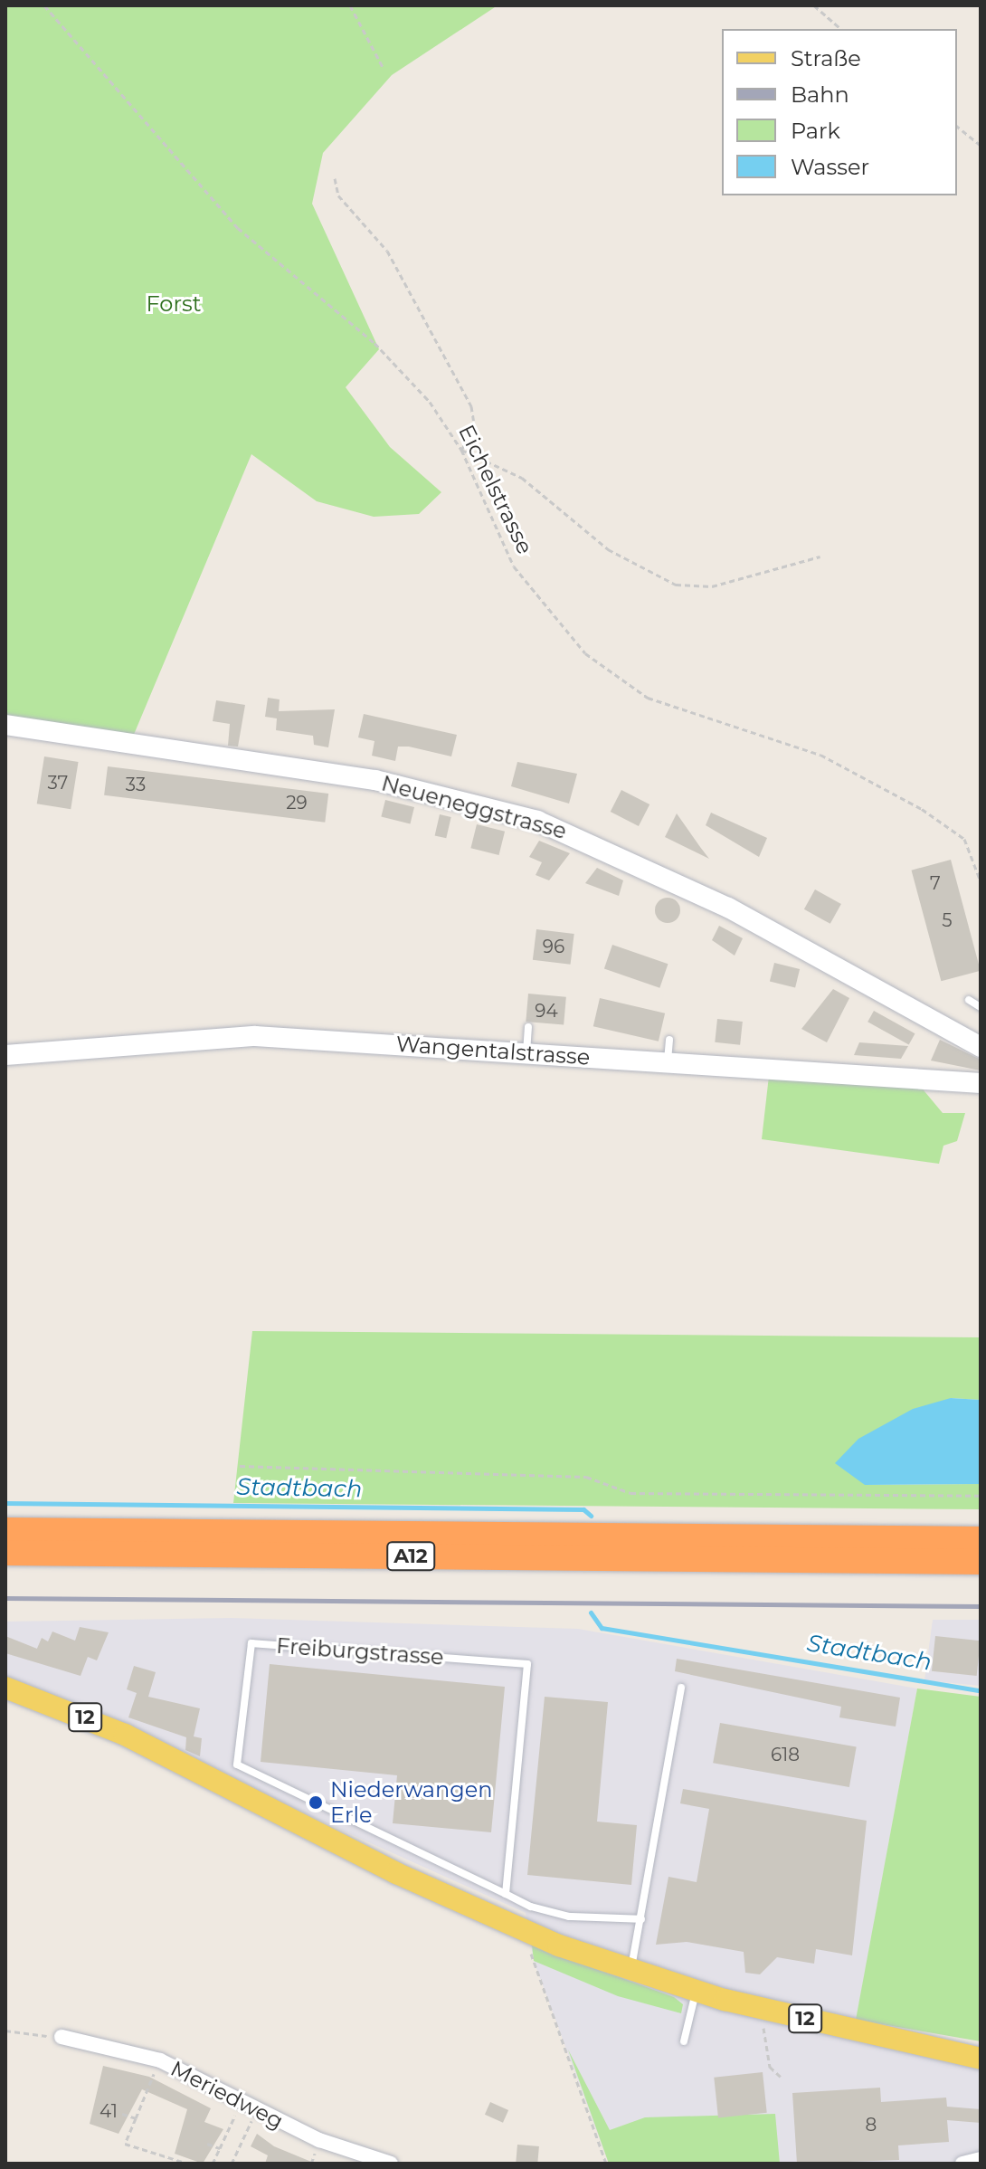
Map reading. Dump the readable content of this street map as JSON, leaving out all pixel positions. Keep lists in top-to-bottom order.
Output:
{
  "streets": {
    "highway": ["A12"],
    "main road": ["12"],
    "street": ["Neueneggstrasse", "Wangentalstrasse", "Meriedweg"],
    "lane": ["Freiburgstrasse"],
    "path": ["Eichelstrasse"]
  },
  "water": ["Stadtbach"],
  "parks": ["Forst"],
  "places": ["Niederwangen Erle"],
  "house_numbers": [
    "37",
    "33",
    "29",
    "7",
    "5",
    "96",
    "94",
    "618",
    "41",
    "8"
  ],
  "legend": [
    "Straße",
    "Bahn",
    "Park",
    "Wasser"
  ]
}
